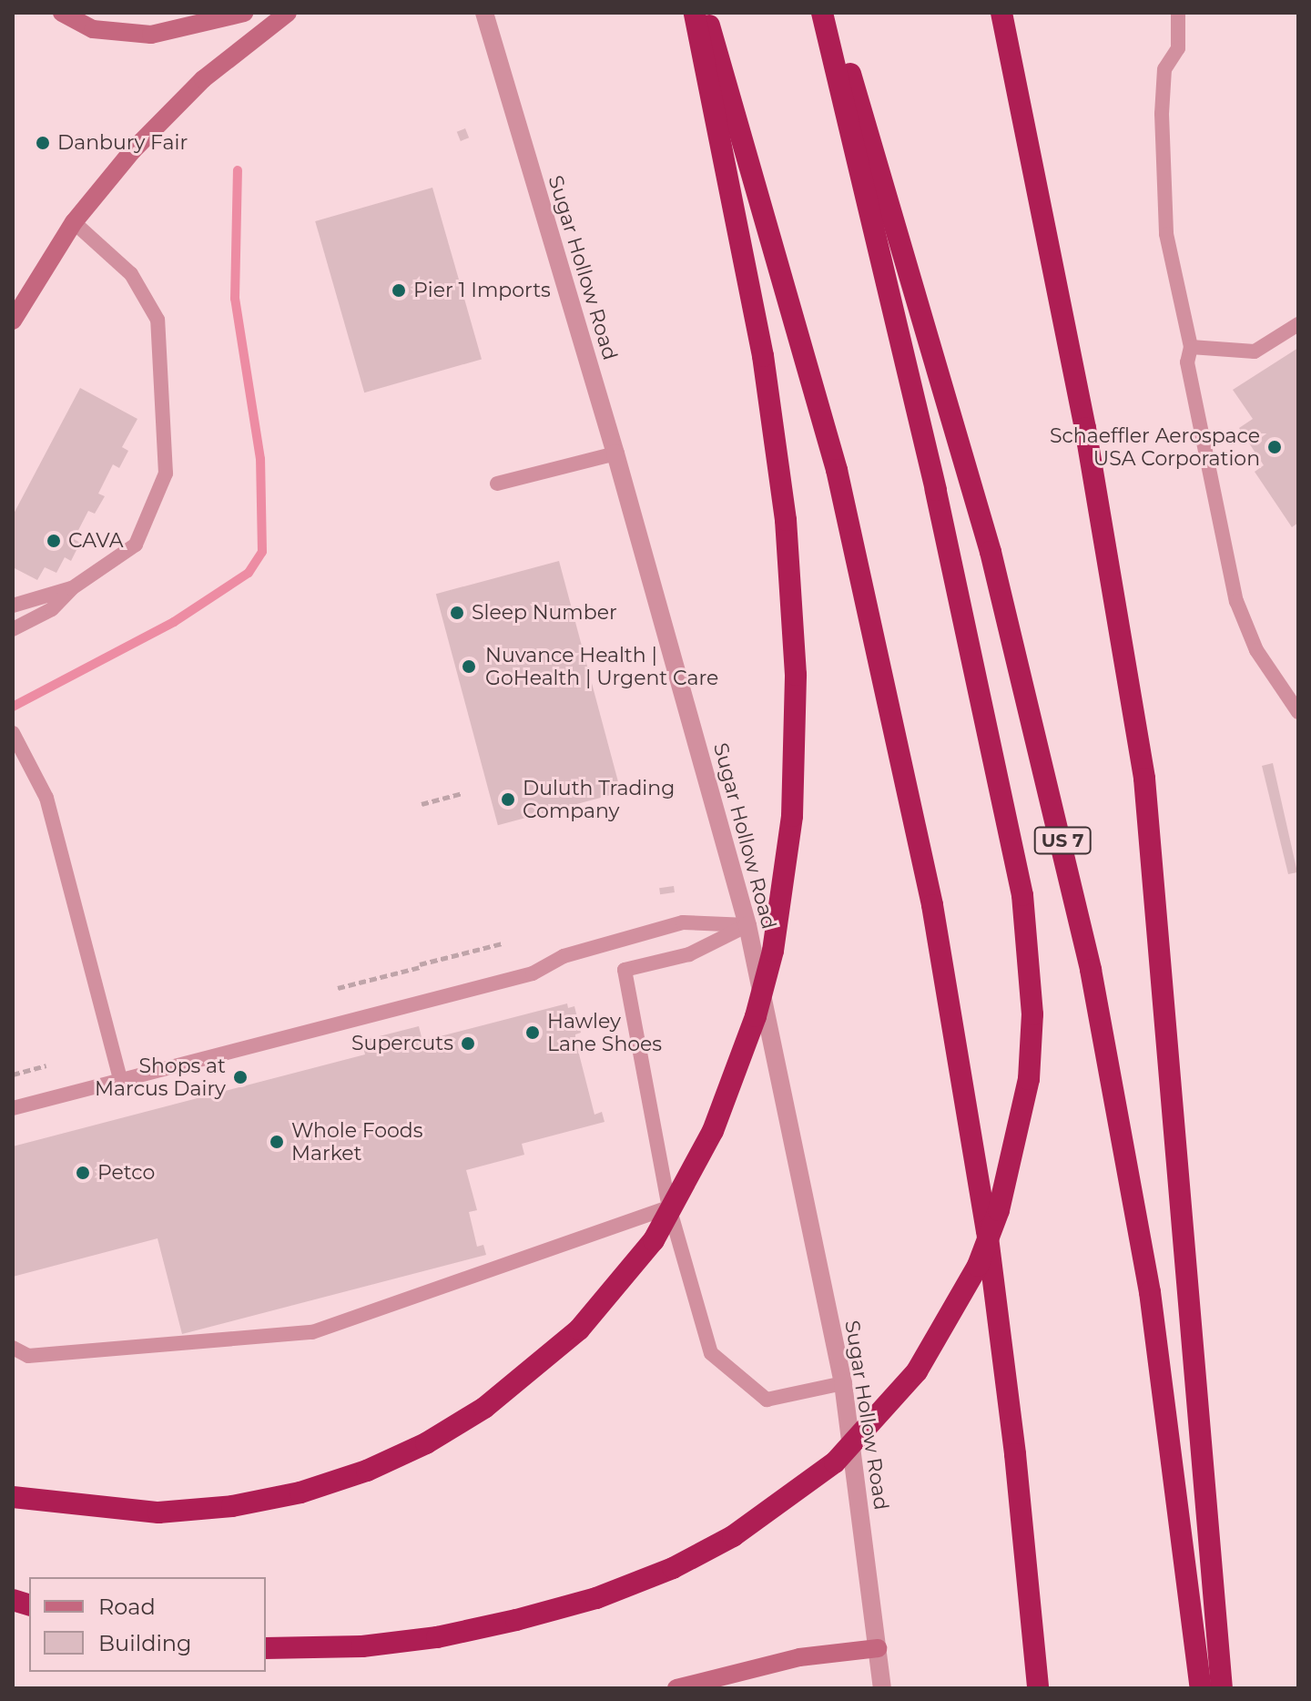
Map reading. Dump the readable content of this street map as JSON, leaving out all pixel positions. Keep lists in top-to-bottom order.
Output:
{
  "streets": {
    "highway": ["US 7"],
    "street": ["Sugar Hollow Road"]
  },
  "places": [
    "Danbury Fair",
    "Pier 1 Imports",
    "Schaeffler Aerospace USA Corporation",
    "CAVA",
    "Sleep Number",
    "Nuvance Health | GoHealth | Urgent Care",
    "Duluth Trading Company",
    "Hawley Lane Shoes",
    "Supercuts",
    "Shops at Marcus Dairy",
    "Whole Foods Market",
    "Petco"
  ],
  "legend": ["Road", "Building"]
}
